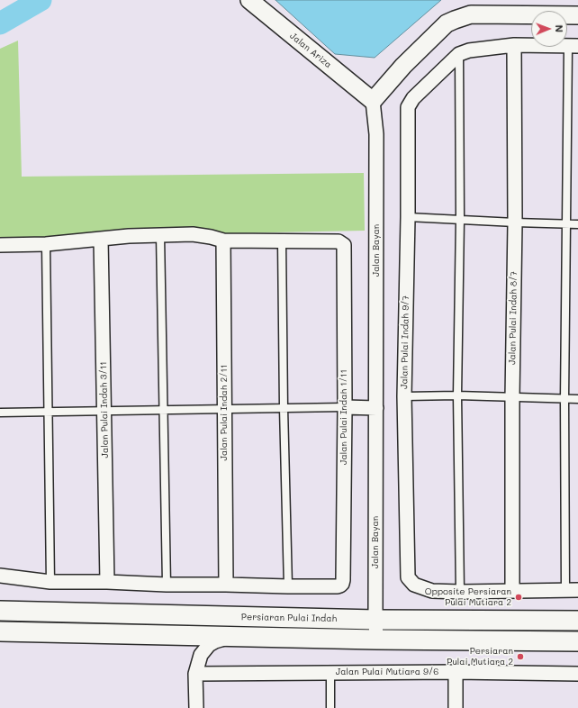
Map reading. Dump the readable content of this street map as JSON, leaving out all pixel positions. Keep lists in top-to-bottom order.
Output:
{
  "streets": {
    "main road": ["Persiaran Pulai Indah"],
    "street": [
      "Jalan Ariza",
      "Jalan Bayan",
      "Jalan Pulai Indah 8/7",
      "Jalan Pulai Indah 9/7",
      "Jalan Pulai Indah 3/11",
      "Jalan Pulai Indah 2/11",
      "Jalan Pulai Indah 1/11",
      "Jalan Pulai Mutiara 9/6"
    ]
  },
  "crossings": [
    ["Jalan Ariza", "Jalan Bayan"],
    ["Jalan Bayan", "Persiaran Pulai Indah"]
  ],
  "places": ["Opposite Persiaran Pulai Mutiara 2", "Persiaran Pulai Mutiara 2"],
  "north": "right"
}
